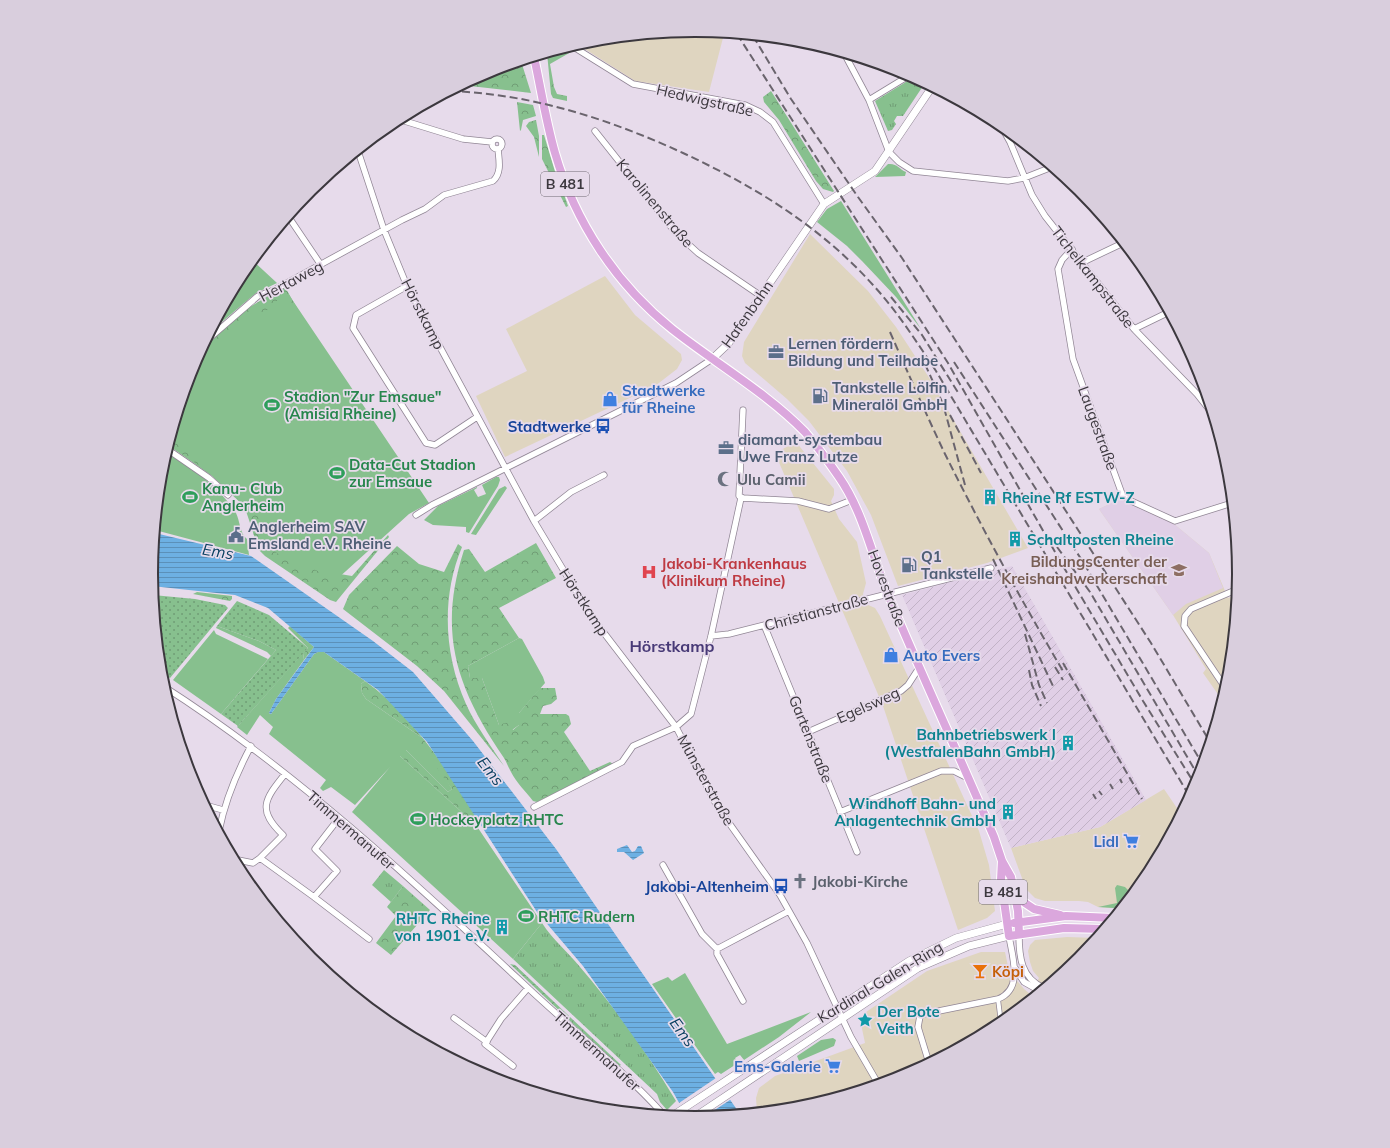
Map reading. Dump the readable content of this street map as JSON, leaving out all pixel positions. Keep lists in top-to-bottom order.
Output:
{
  "streets": {
    "main road": [
      "B 481",
      "Hafenbahn",
      "Hovestraße",
      "Kardinal-Galen-Ring"
    ],
    "street": [
      "Hedwigstraße",
      "Karolinenstraße",
      "Tichelkampstraße",
      "Hertaweg",
      "Hörstkamp",
      "Laugestraße",
      "Christianstraße",
      "Egelsweg",
      "Gartenstraße",
      "Münsterstraße",
      "Timmermanufer"
    ]
  },
  "crossings": [
    ["Hedwigstraße", "Hafenbahn"],
    ["B 481", "Hafenbahn"],
    ["B 481", "Hovestraße"],
    ["B 481", "Kardinal-Galen-Ring"],
    ["Karolinenstraße", "Hafenbahn"],
    ["Tichelkampstraße", "Laugestraße"],
    ["Hertaweg", "Hörstkamp"],
    ["Hörstkamp", "Hafenbahn"],
    ["Hörstkamp", "Münsterstraße"],
    ["Hafenbahn", "Hovestraße"],
    ["Hovestraße", "Christianstraße"],
    ["Hovestraße", "Egelsweg"],
    ["Hovestraße", "Kardinal-Galen-Ring"],
    ["Christianstraße", "Gartenstraße"],
    ["Christianstraße", "Münsterstraße"],
    ["Egelsweg", "Gartenstraße"],
    ["Münsterstraße", "Kardinal-Galen-Ring"]
  ],
  "districts": ["Hörstkamp"],
  "water": ["Ems"],
  "places": {
    "office": ["Lernen fördern Bildung und Teilhabe", "diamant-systembau Uwe Franz Lutze"],
    "fuel station": ["Tankstelle Lölfin Mineralöl GmbH", "Q1 Tankstelle"],
    "shop": ["Stadtwerke für Rheine", "Auto Evers"],
    "sports": [
      "Stadion \"Zur Emsaue\" (Amisia Rheine)",
      "Data-Cut Stadion zur Emsaue",
      "Kanu- Club Anglerheim",
      "Hockeyplatz RHTC",
      "RHTC Rudern"
    ],
    "bus stop": ["Stadtwerke", "Jakobi-Altenheim"],
    "mosque": ["Ulu Camii"],
    "building": [
      "Rheine Rf ESTW-Z",
      "Schaltposten Rheine",
      "Bahnbetriebswerk I (WestfalenBahn GmbH)",
      "Windhoff Bahn- und Anlagentechnik GmbH",
      "RHTC Rheine von 1901 e.V."
    ],
    "public building": ["Anglerheim SAV Emsland e.V. Rheine"],
    "school or university": ["BildungsCenter der Kreishandwerkerschaft"],
    "hospital": ["Jakobi-Krankenhaus (Klinikum Rheine)"],
    "supermarket": ["Lidl", "Ems-Galerie"],
    "church": ["Jakobi-Kirche"],
    "bar": ["Köpi"],
    "place": ["Der Bote Veith"]
  }
}
